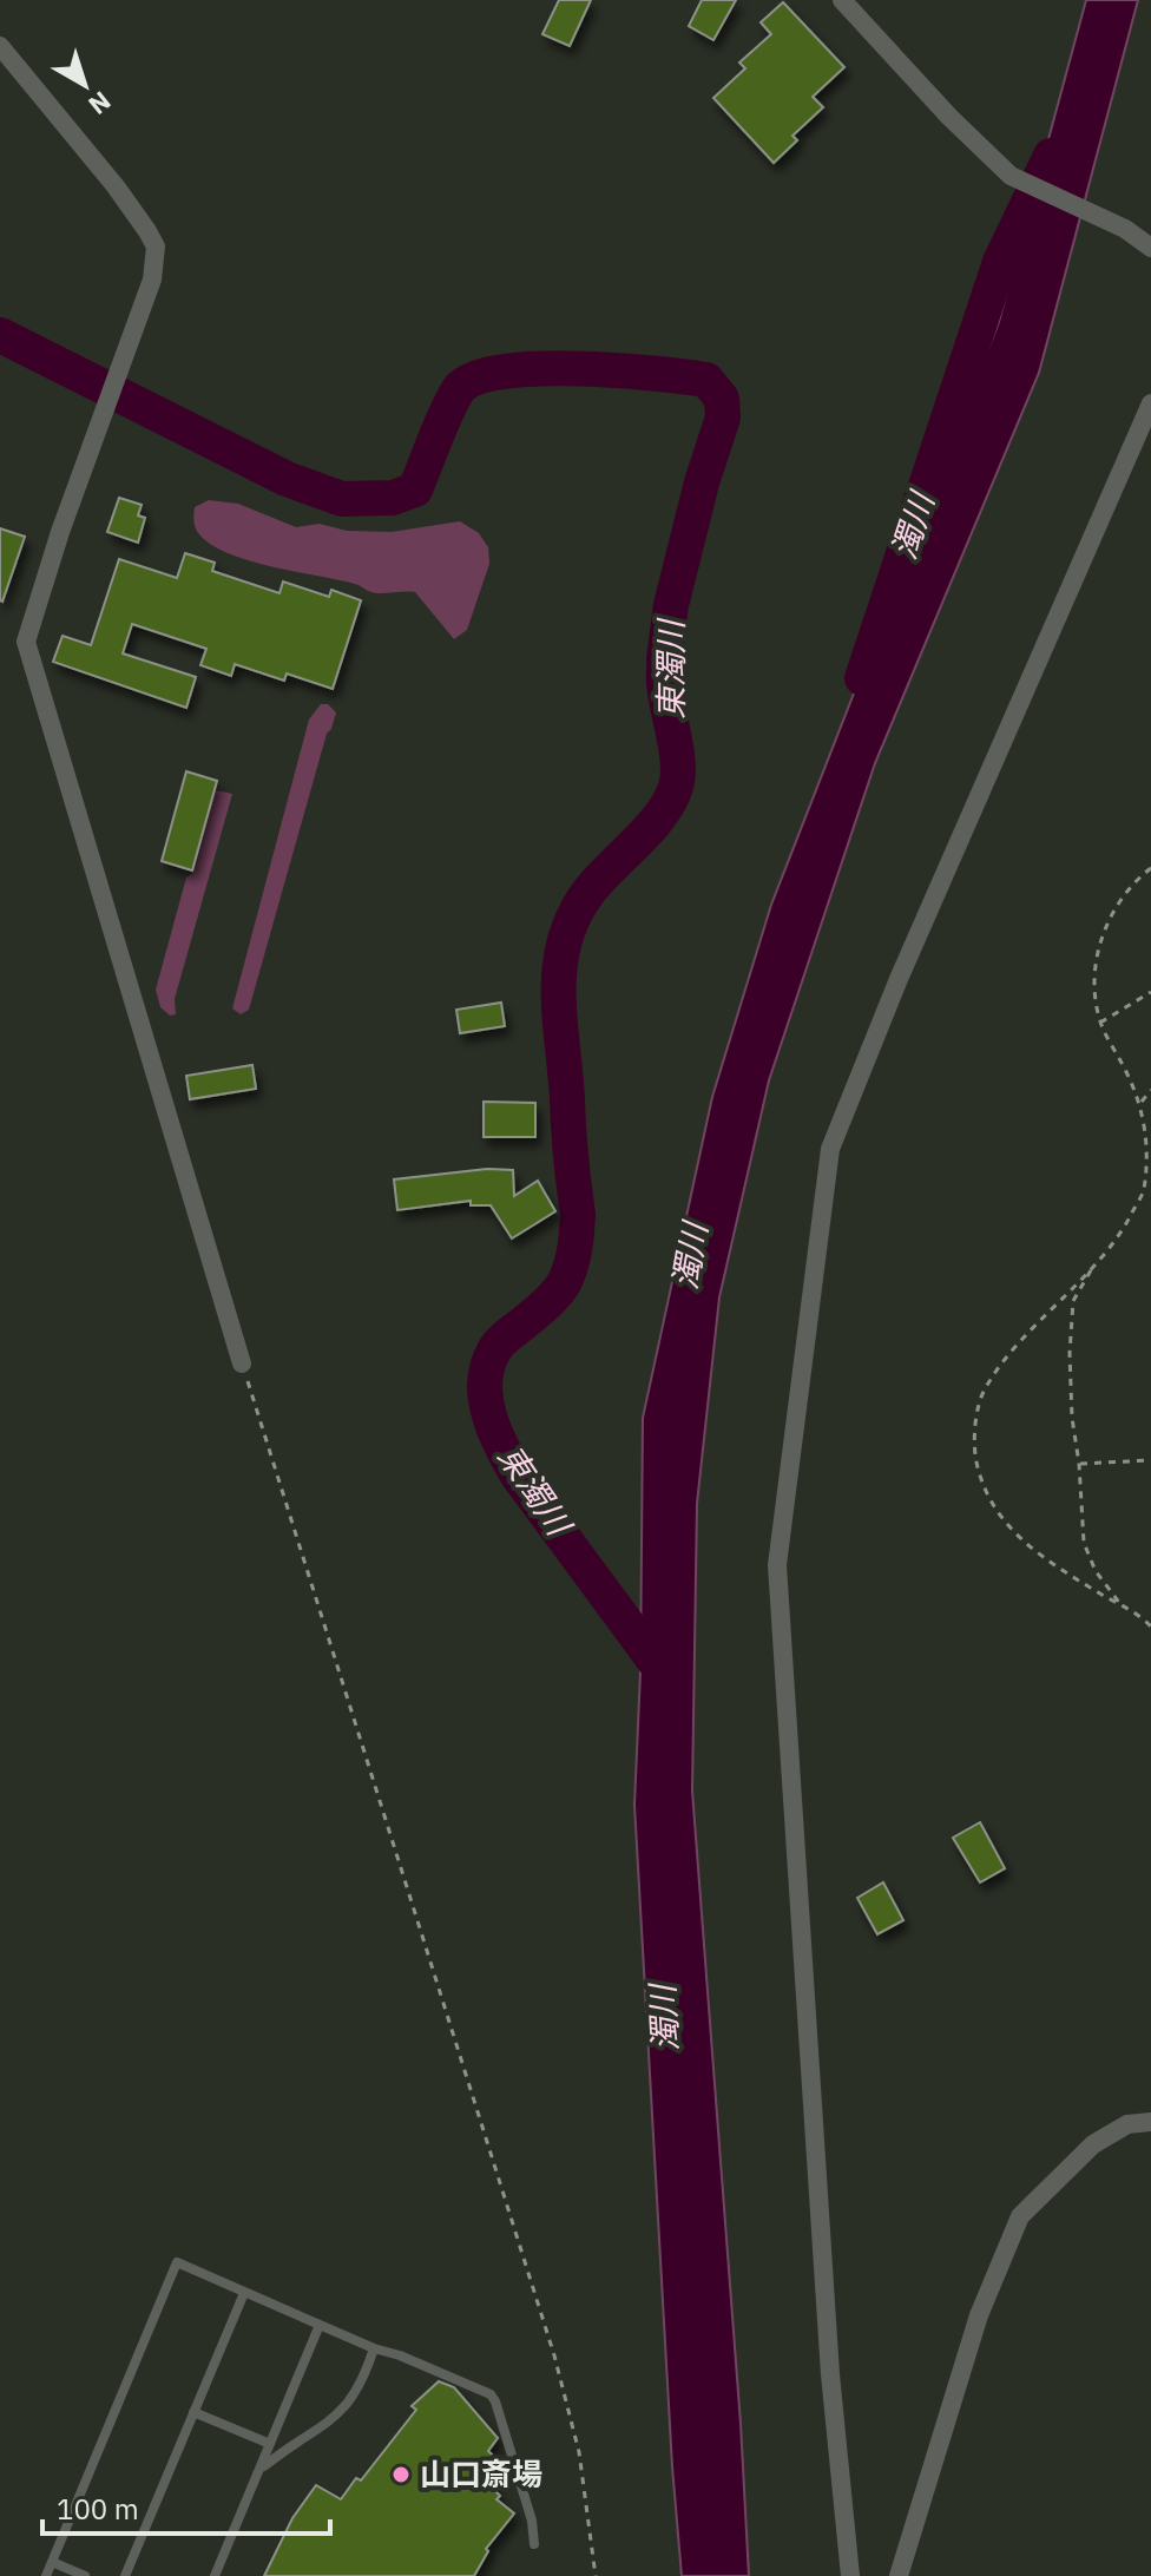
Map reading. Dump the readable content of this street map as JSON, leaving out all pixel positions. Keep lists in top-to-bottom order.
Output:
{
  "water": ["濁川", "東濁川"],
  "places": ["山口斎場"],
  "scale_bar": "100 m",
  "north": "bottom right"
}
